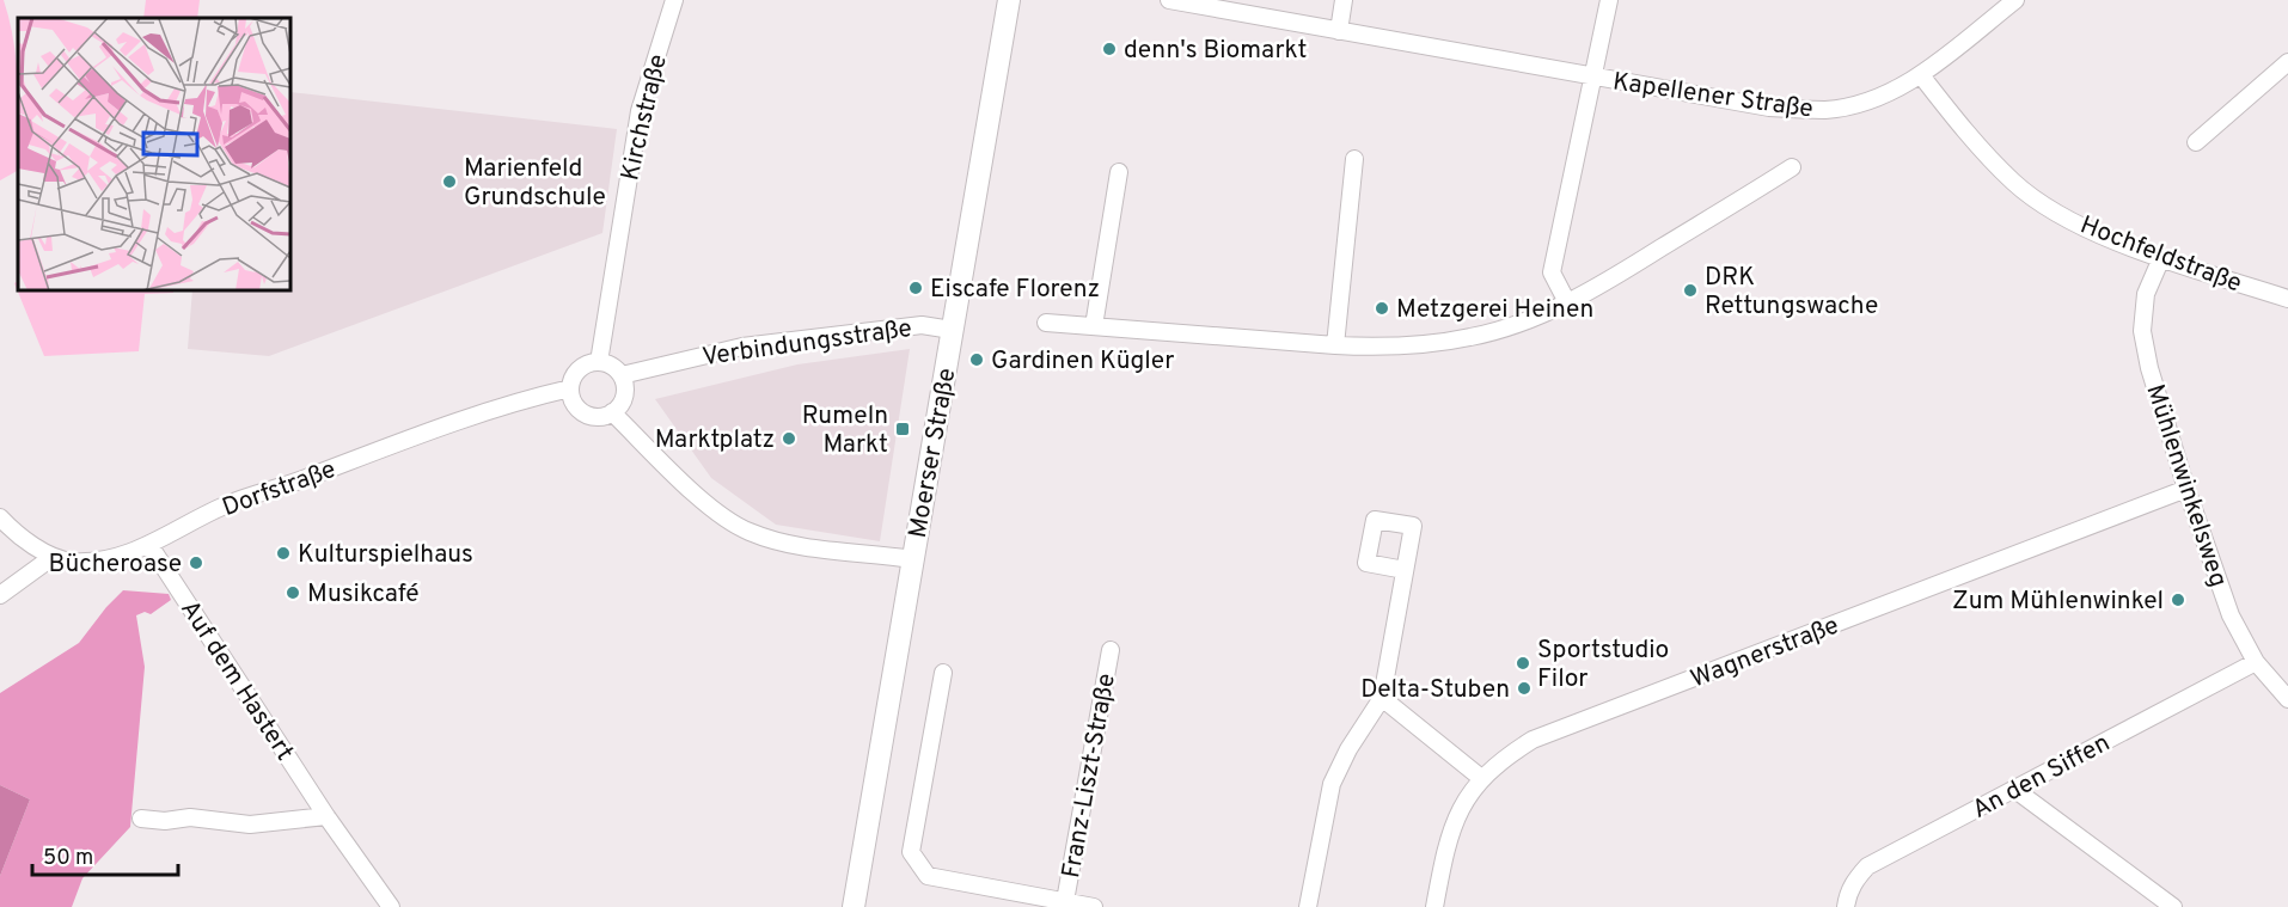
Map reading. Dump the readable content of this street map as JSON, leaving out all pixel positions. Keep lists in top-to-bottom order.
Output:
{
  "streets": {
    "main road": ["Moerser Straße"],
    "street": [
      "Kapellener Straße",
      "Kirchstraße",
      "Hochfeldstraße",
      "Verbindungsstraße",
      "Mühlenwinkelsweg",
      "Dorfstraße",
      "Wagnerstraße",
      "Auf dem Hastert",
      "Franz-Liszt-Straße",
      "An den Siffen"
    ]
  },
  "crossings": [
    ["Kapellener Straße", "Hochfeldstraße"],
    ["Kirchstraße", "Verbindungsstraße"],
    ["Kirchstraße", "Dorfstraße"],
    ["Hochfeldstraße", "Mühlenwinkelsweg"],
    ["Verbindungsstraße", "Moerser Straße"],
    ["Verbindungsstraße", "Dorfstraße"],
    ["Mühlenwinkelsweg", "Wagnerstraße"],
    ["Mühlenwinkelsweg", "An den Siffen"],
    ["Dorfstraße", "Auf dem Hastert"]
  ],
  "places": {
    "other": [
      "denn's Biomarkt",
      "Marienfeld Grundschule",
      "Eiscafe Florenz",
      "DRK Rettungswache",
      "Metzgerei Heinen",
      "Gardinen Kügler",
      "Marktplatz",
      "Kulturspielhaus",
      "Bücheroase",
      "Musikcafé",
      "Zum Mühlenwinkel",
      "Sportstudio Filor",
      "Delta-Stuben"
    ],
    "transit": ["Rumeln Markt"]
  },
  "scale_bar": "50 m"
}
